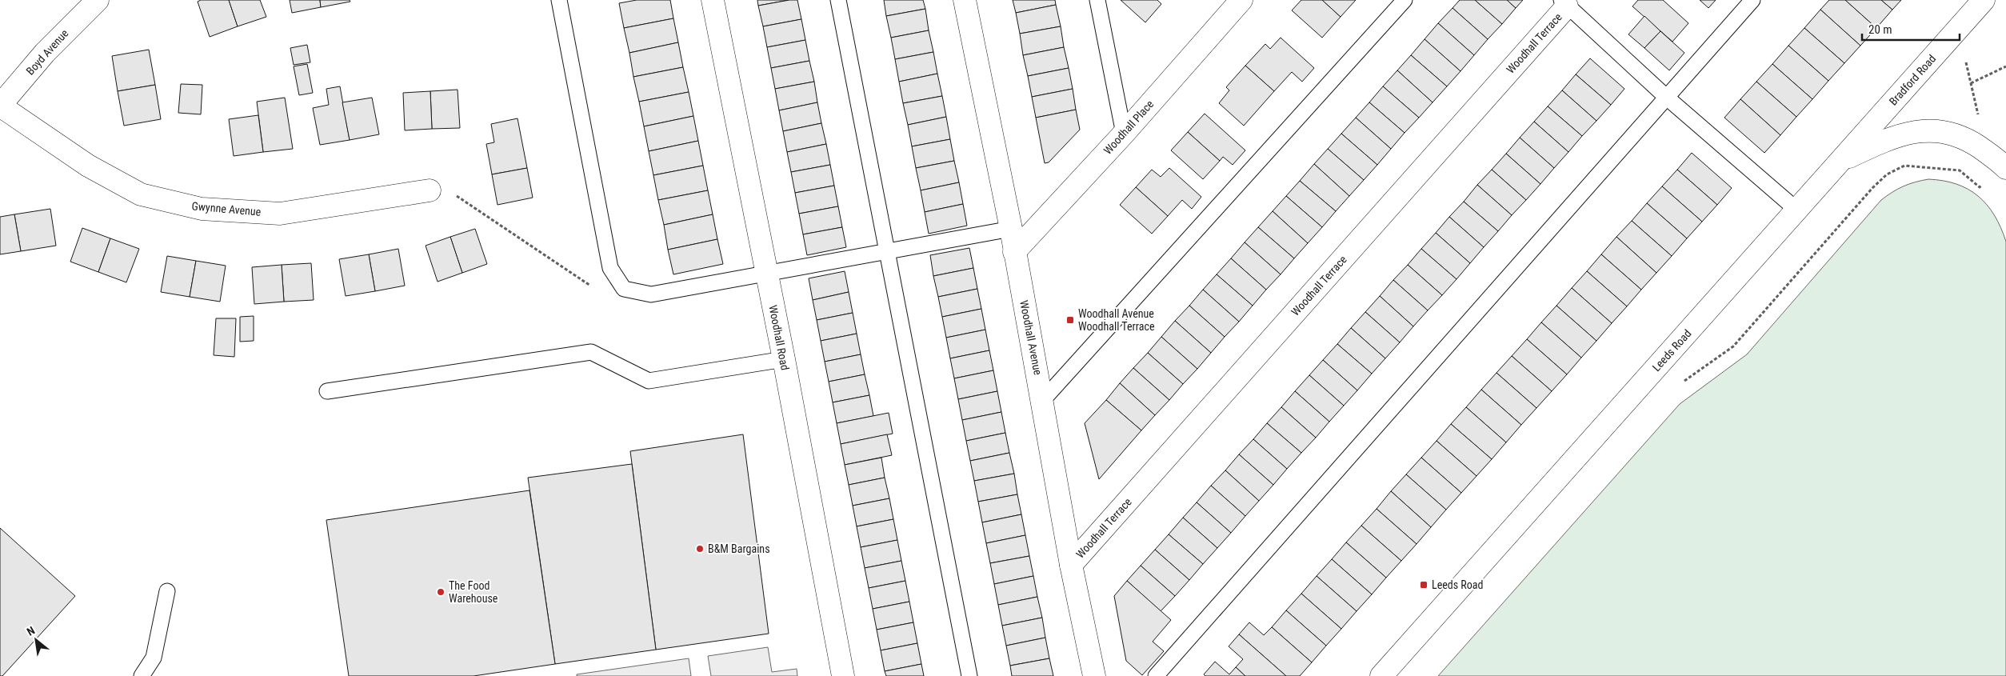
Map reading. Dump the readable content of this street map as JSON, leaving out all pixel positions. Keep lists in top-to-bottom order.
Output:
{
  "streets": {
    "main road": [
      "Woodhall Terrace",
      "Boyd Avenue",
      "Bradford Road",
      "Woodhall Place",
      "Gwynne Avenue",
      "Woodhall Road",
      "Woodhall Avenue",
      "Leeds Road"
    ]
  },
  "crossings": [
    ["Woodhall Terrace", "Woodhall Avenue"],
    ["Boyd Avenue", "Gwynne Avenue"],
    ["Bradford Road", "Leeds Road"],
    ["Woodhall Place", "Woodhall Avenue"]
  ],
  "places": {
    "transit": ["Woodhall Avenue Woodhall Terrace", "Leeds Road"],
    "other": ["B&M Bargains", "The Food Warehouse"]
  },
  "scale_bar": "20 m",
  "north": "top left"
}
